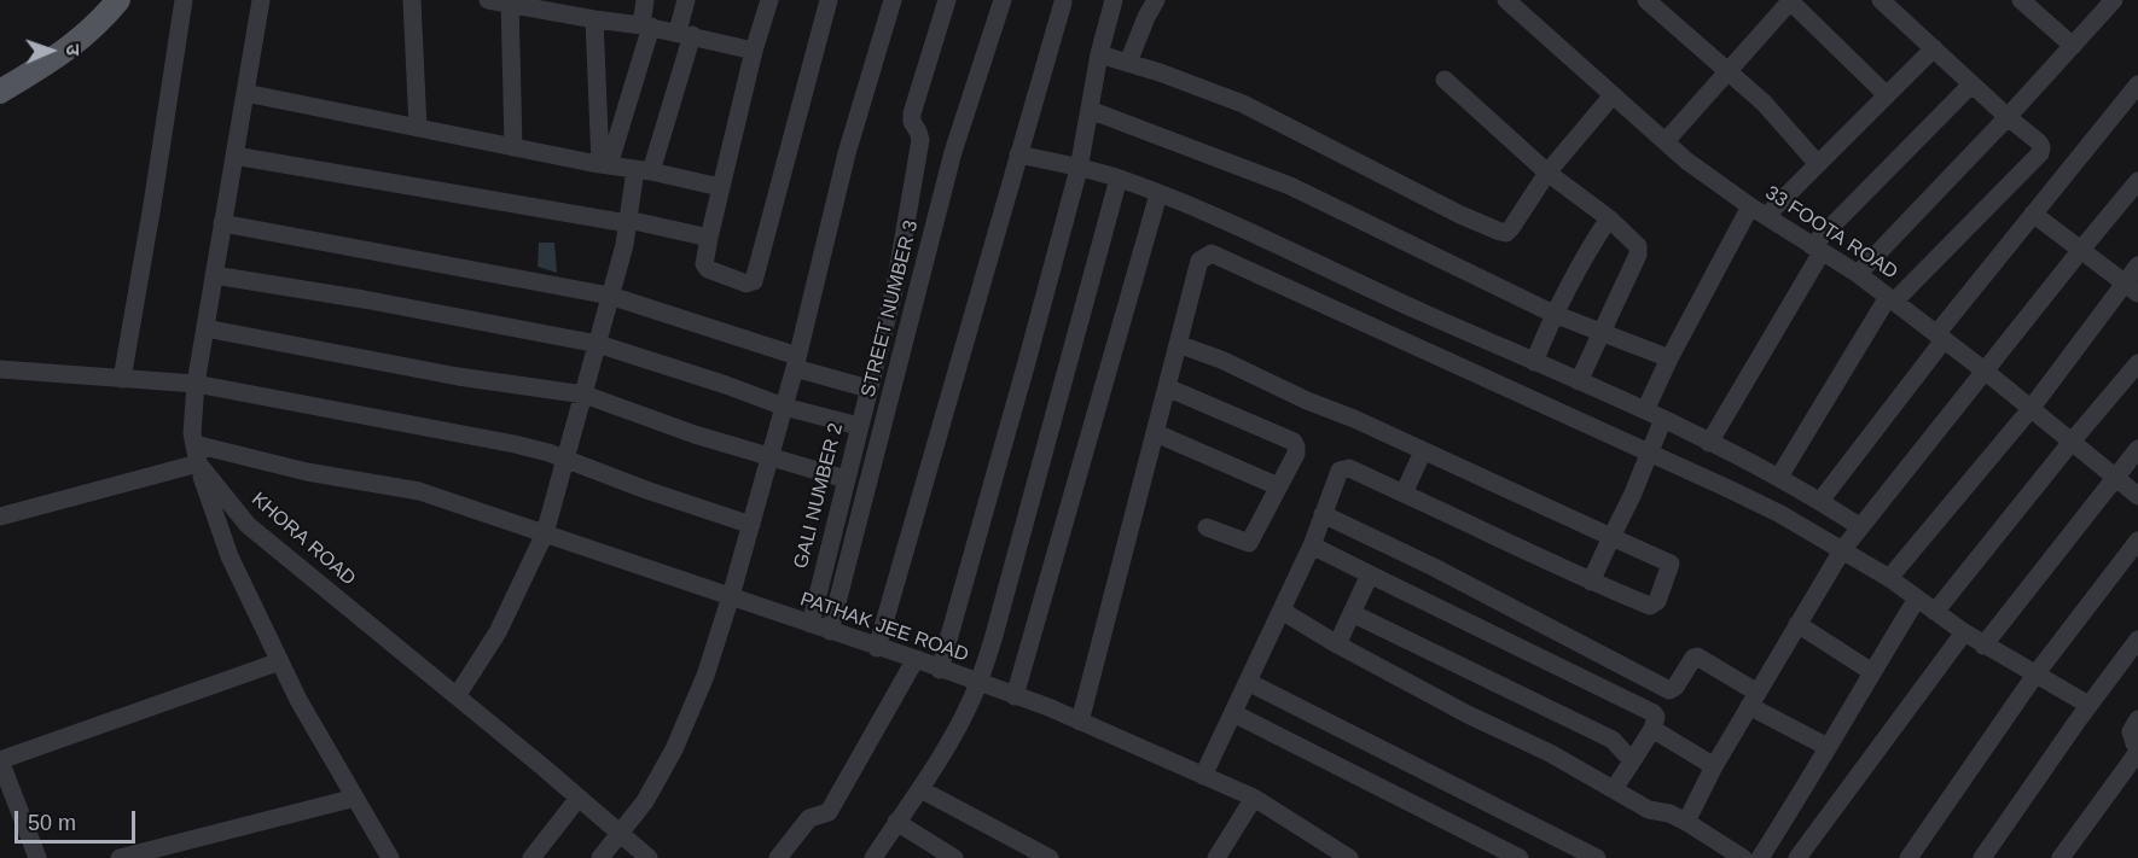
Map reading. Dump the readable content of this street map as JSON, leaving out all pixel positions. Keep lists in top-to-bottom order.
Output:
{
  "streets": {
    "street": [
      "33 FOOTA ROAD",
      "STREET NUMBER 3",
      "GALI NUMBER 2",
      "KHORA ROAD",
      "PATHAK JEE ROAD"
    ]
  },
  "crossings": [
    ["STREET NUMBER 3", "PATHAK JEE ROAD"],
    ["GALI NUMBER 2", "PATHAK JEE ROAD"],
    ["KHORA ROAD", "PATHAK JEE ROAD"]
  ],
  "scale_bar": "50 m",
  "north": "right"
}
